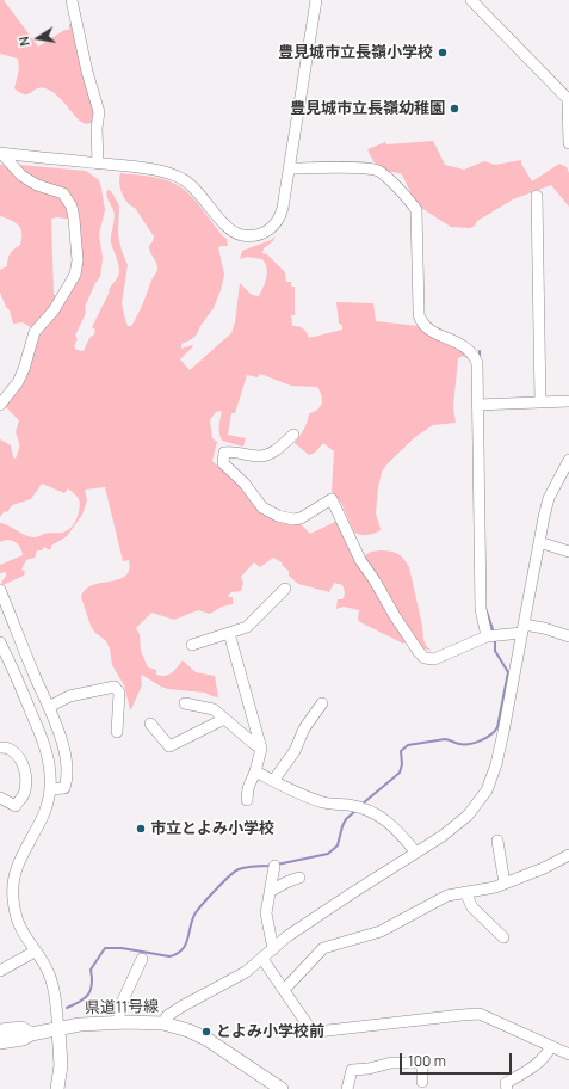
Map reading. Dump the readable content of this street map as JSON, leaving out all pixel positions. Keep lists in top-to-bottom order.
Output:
{
  "streets": {
    "main road": ["県道11号線"]
  },
  "places": [
    "豊見城市立長嶺小学校",
    "豊見城市立長嶺幼稚園",
    "市立とよみ小学校",
    "とよみ小学校前"
  ],
  "scale_bar": "100 m",
  "north": "left"
}
